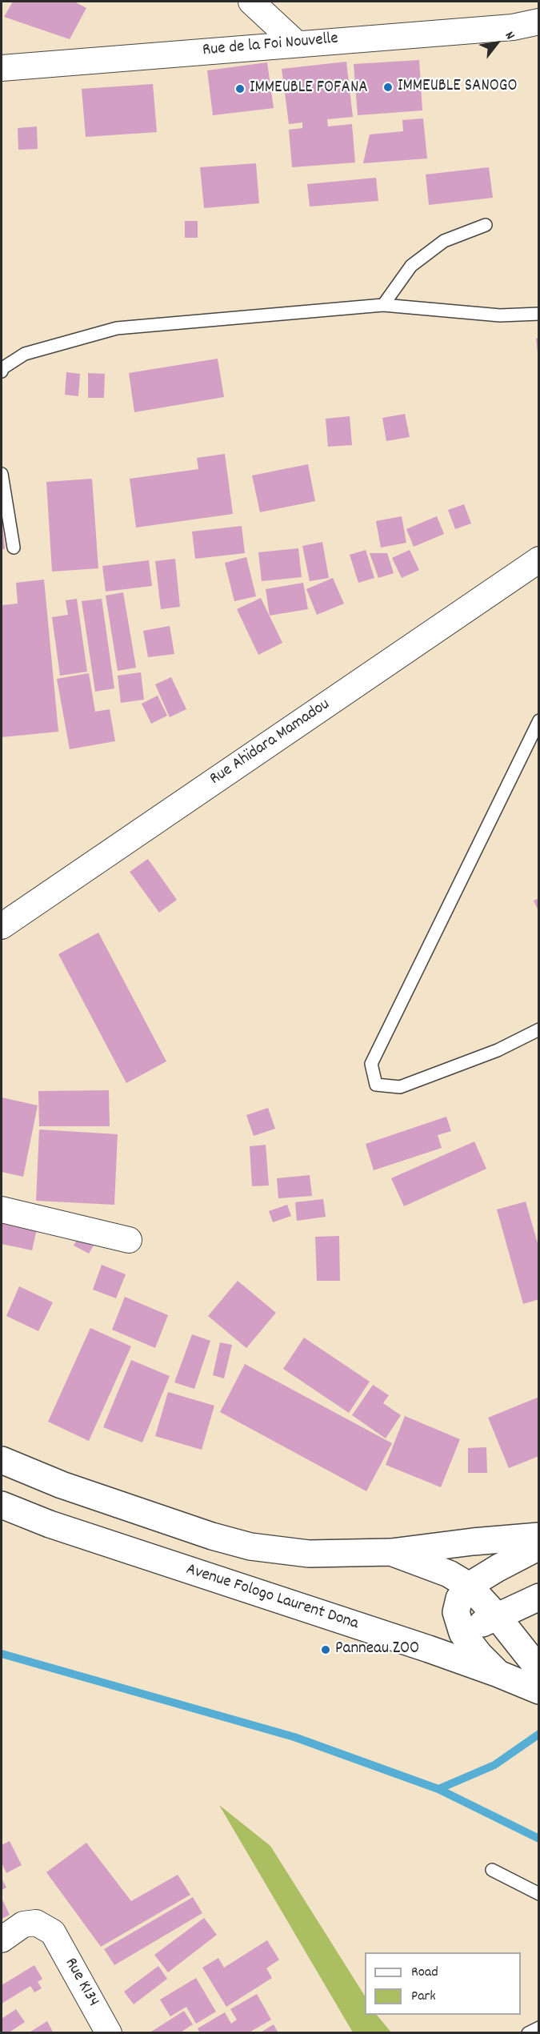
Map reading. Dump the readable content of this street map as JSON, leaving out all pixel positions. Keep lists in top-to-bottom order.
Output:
{
  "streets": {
    "main road": ["Avenue Fologo Laurent Dona"],
    "street": ["Rue de la Foi Nouvelle", "Rue Ahïdara Mamadou", "Rue K134"]
  },
  "places": ["IMMEUBLE SANOGO", "IMMEUBLE FOFANA", "Panneau ZOO"],
  "legend": ["Road", "Park"],
  "north": "top right"
}
